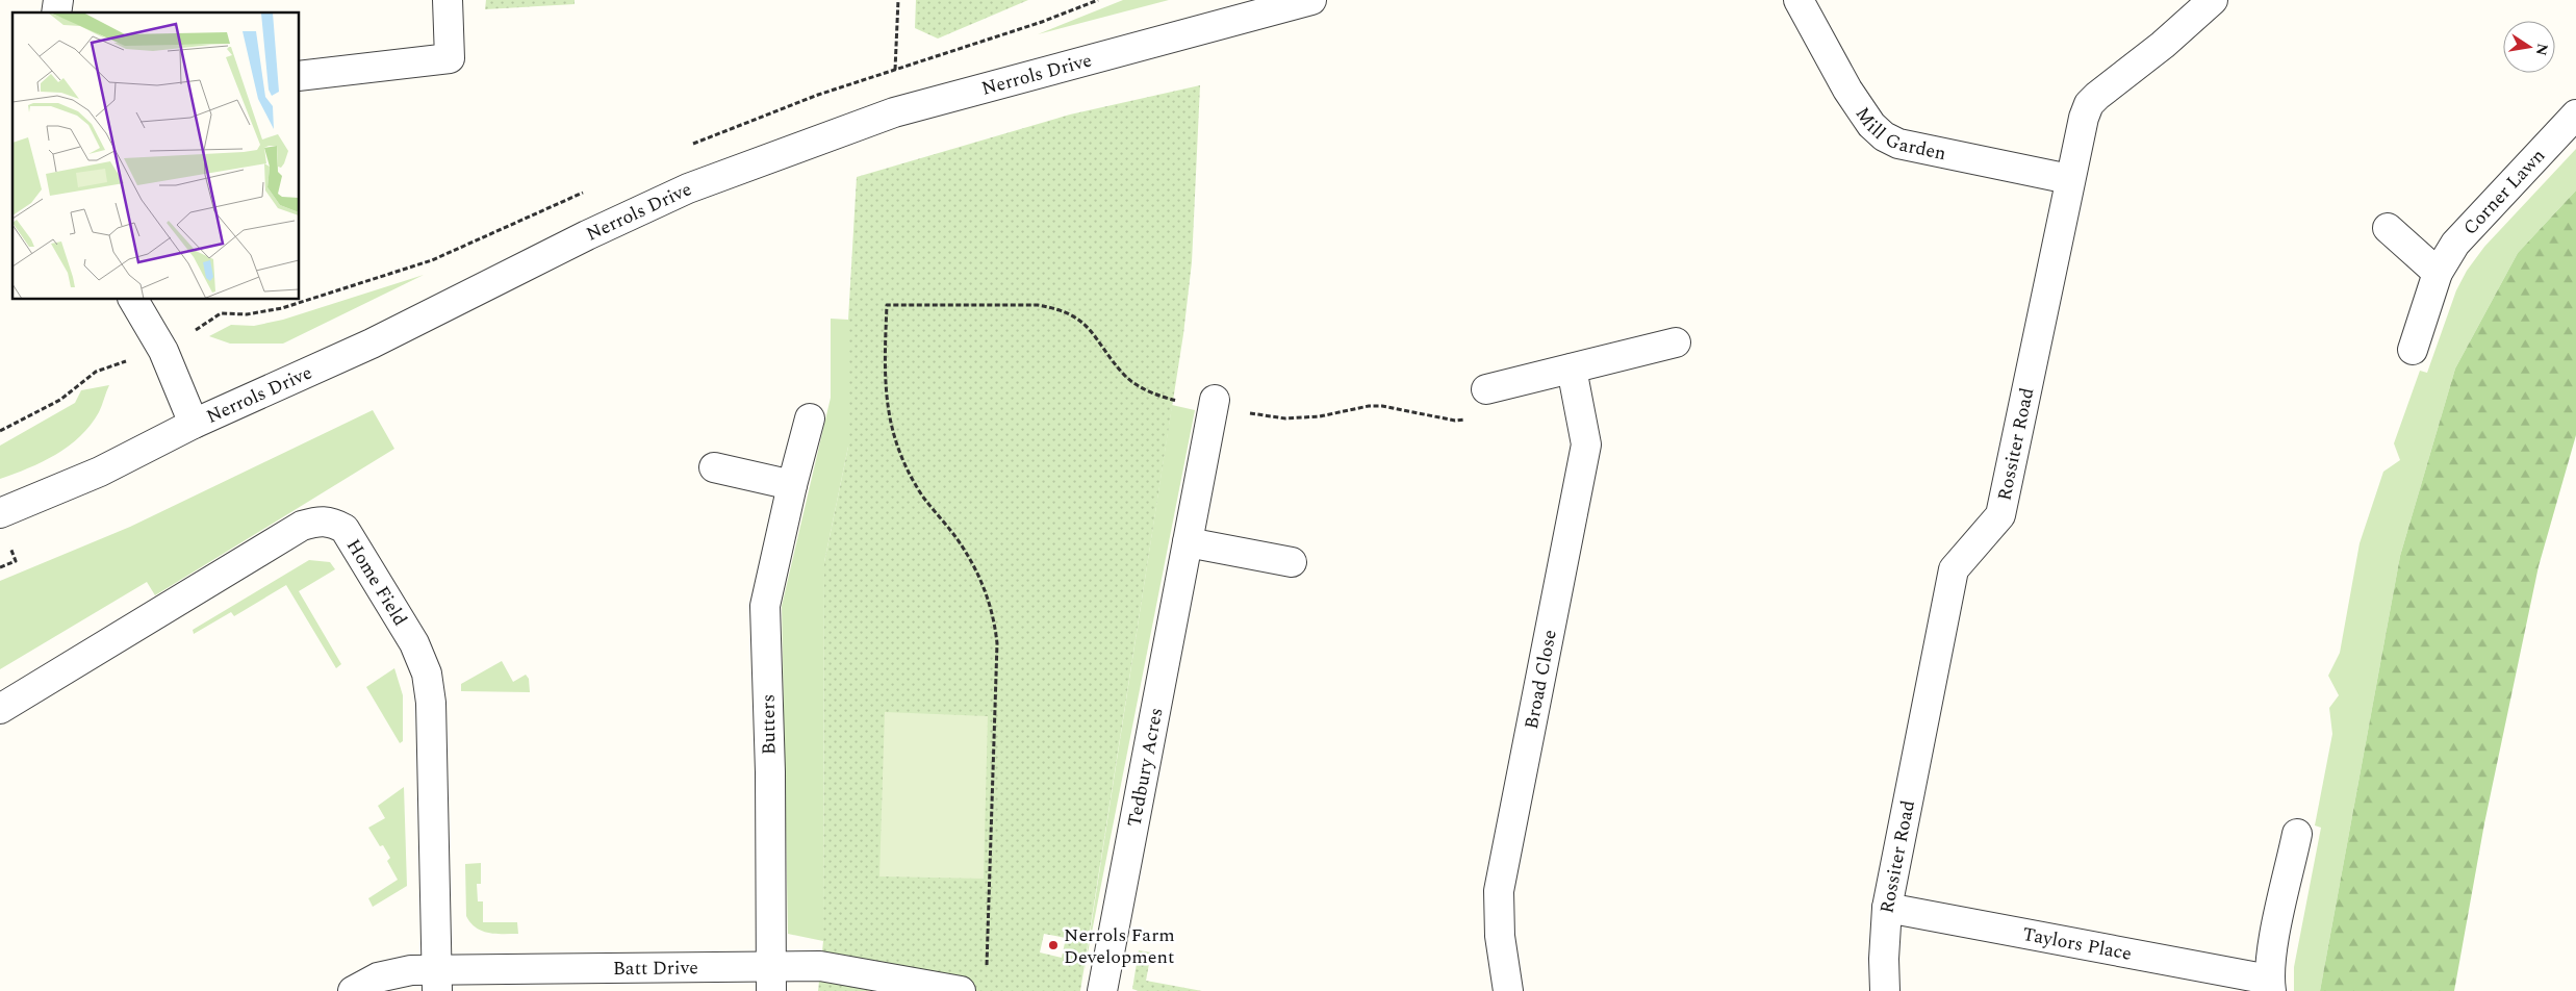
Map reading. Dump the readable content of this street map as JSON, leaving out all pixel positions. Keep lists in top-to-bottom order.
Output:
{
  "streets": {
    "street": [
      "Nerrols Drive",
      "Mill Garden",
      "Corner Lawn",
      "Rossiter Road",
      "Home Field",
      "Broad Close",
      "Butters",
      "Tedbury Acres",
      "Taylors Place",
      "Batt Drive"
    ]
  },
  "crossings": [
    ["Mill Garden", "Rossiter Road"],
    ["Rossiter Road", "Taylors Place"],
    ["Home Field", "Batt Drive"],
    ["Butters", "Batt Drive"]
  ],
  "places": ["Nerrols Farm Development"],
  "north": "right"
}
